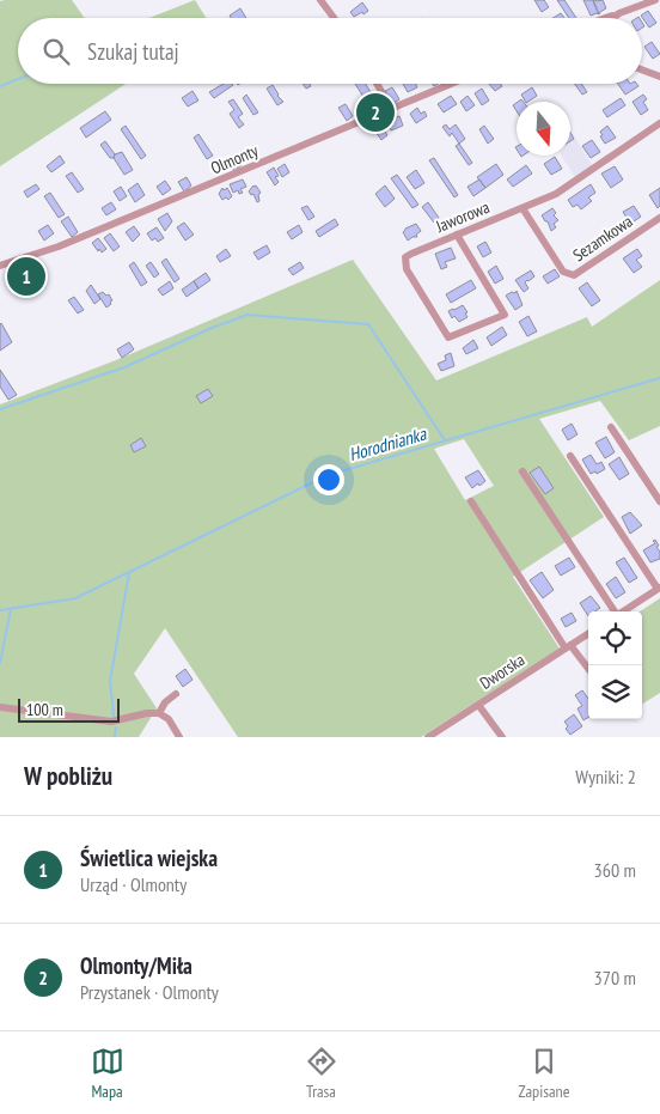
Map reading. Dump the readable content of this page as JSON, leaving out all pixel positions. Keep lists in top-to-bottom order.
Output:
{
  "streets": {
    "street": [
      "Olmonty",
      "Jaworowa",
      "Sezamkowa",
      "Dworska"
    ]
  },
  "crossings": [
    ["Jaworowa", "Sezamkowa"]
  ],
  "water": ["Horodnianka"],
  "scale_bar": "100 m",
  "north": "bottom",
  "page": {
    "search": "Szukaj tutaj",
    "pins": ["2", "1"],
    "scale": "100 m",
    "heading": ["W pobliżu", "Wyniki: 2"],
    "list": [
      {
        "mark": "1",
        "name": "Świetlica wiejska",
        "note": "Urząd · Olmonty",
        "value": "360 m"
      },
      {
        "mark": "2",
        "name": "Olmonty/Miła",
        "note": "Przystanek · Olmonty",
        "value": "370 m"
      }
    ],
    "nav": ["Mapa", "Trasa", "Zapisane"]
  }
}
